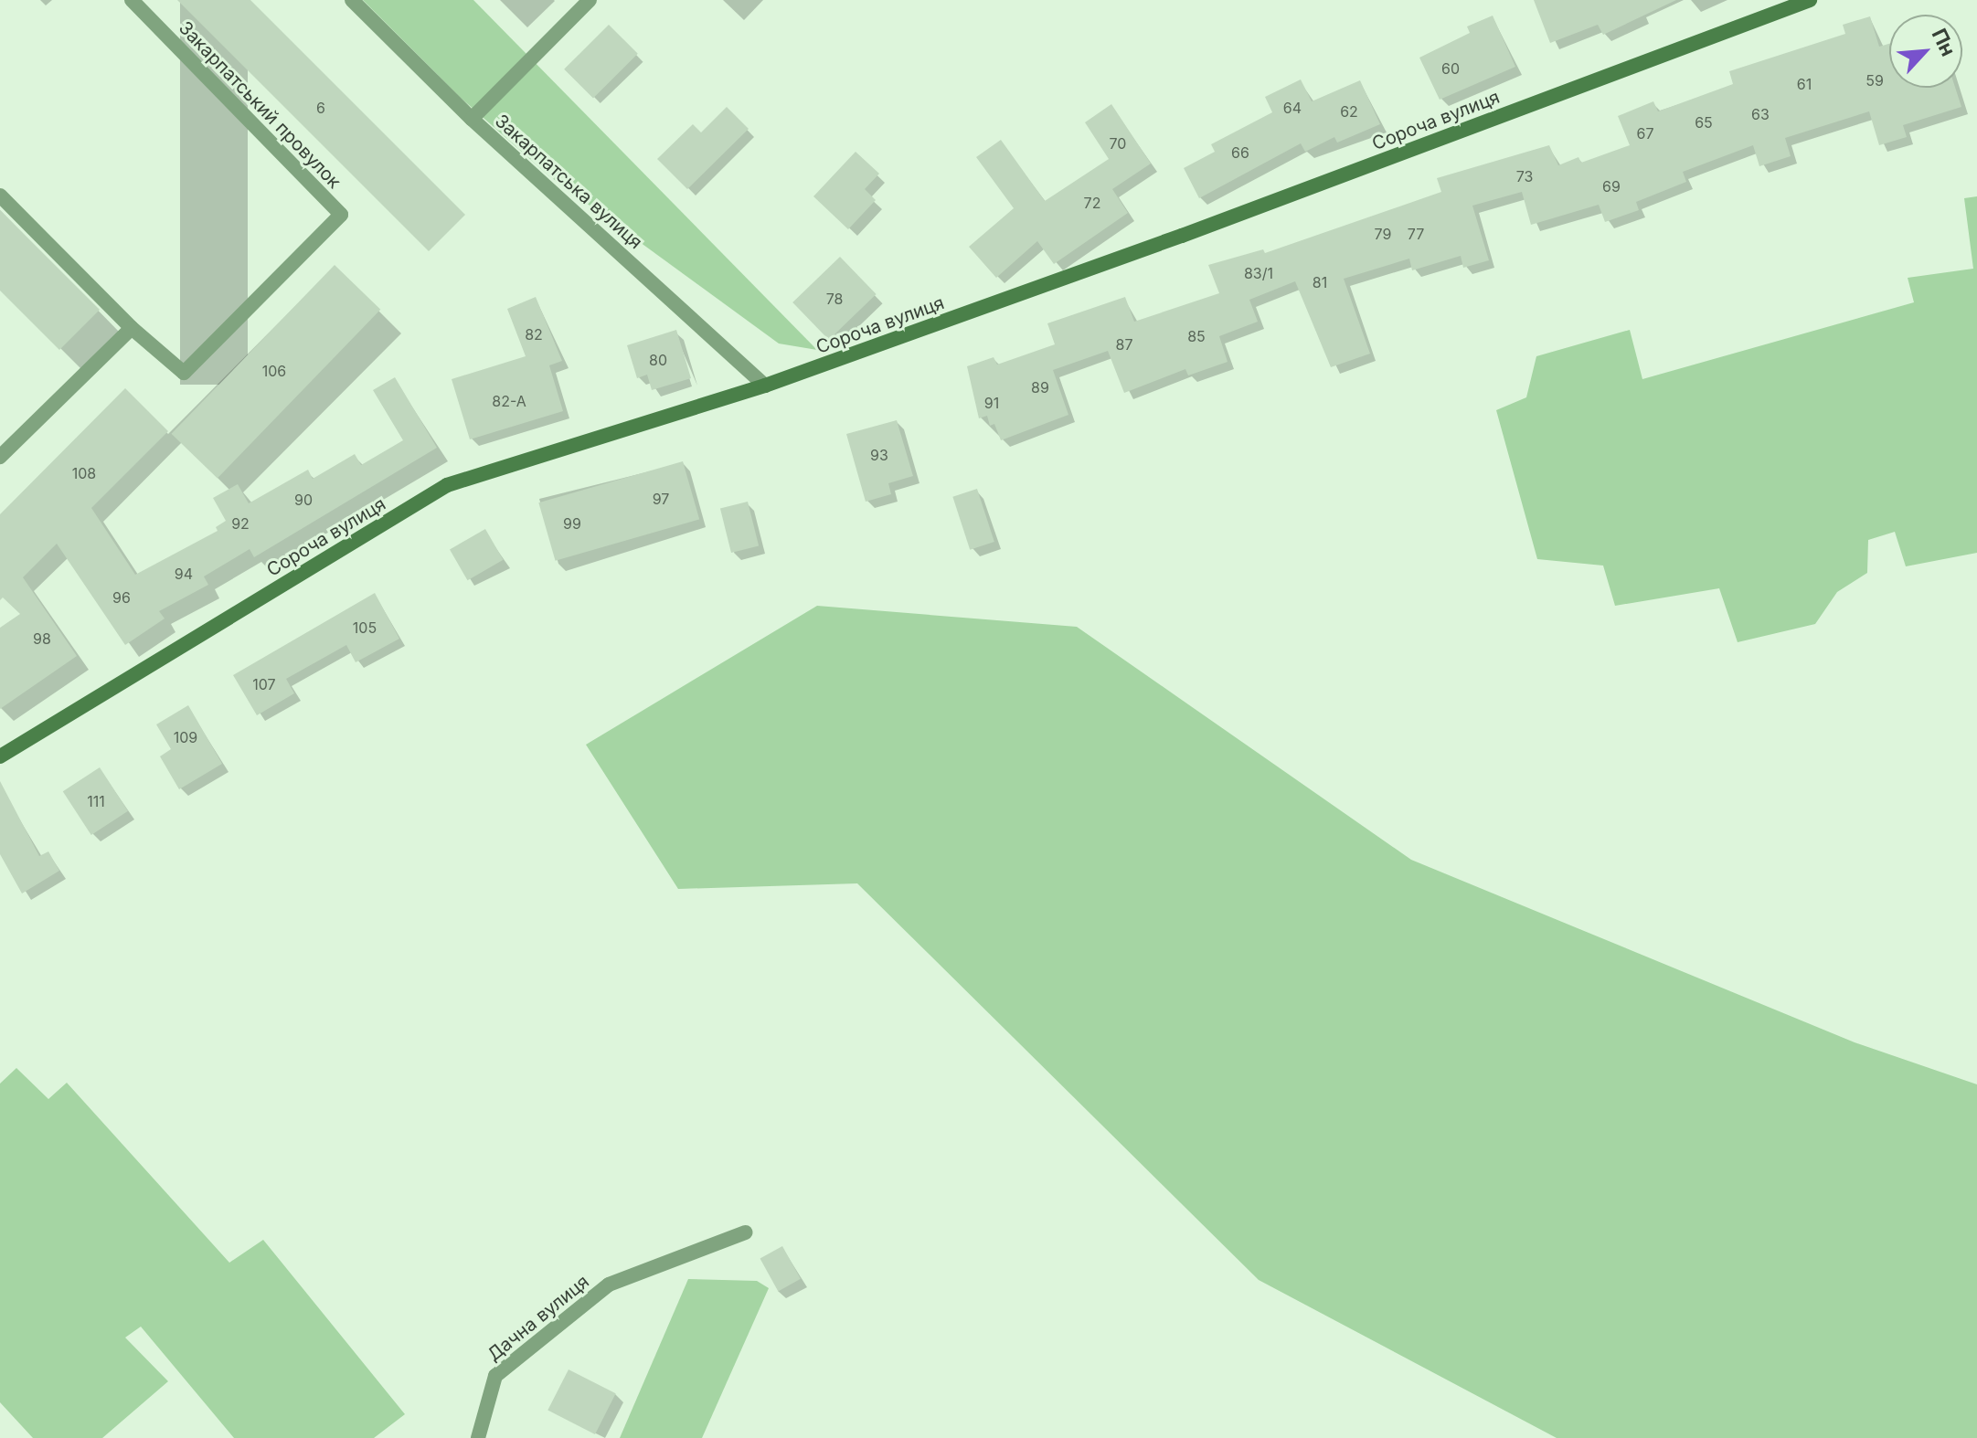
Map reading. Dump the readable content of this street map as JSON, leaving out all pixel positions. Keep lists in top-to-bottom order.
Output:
{
  "streets": {
    "main road": ["Сороча вулиця"],
    "street": ["Закарпатський провулок", "Закарпатська вулиця", "Дачна вулиця"]
  },
  "crossings": [
    ["Сороча вулиця", "Закарпатська вулиця"]
  ],
  "house_numbers": [
    "60",
    "59",
    "61",
    "6",
    "64",
    "62",
    "63",
    "65",
    "67",
    "70",
    "66",
    "73",
    "69",
    "72",
    "79",
    "77",
    "83/1",
    "81",
    "78",
    "82",
    "85",
    "87",
    "80",
    "106",
    "89",
    "82-А",
    "91",
    "93",
    "108",
    "97",
    "90",
    "92",
    "99",
    "94",
    "96",
    "105",
    "98",
    "107",
    "109",
    "111"
  ],
  "north": "top right"
}
